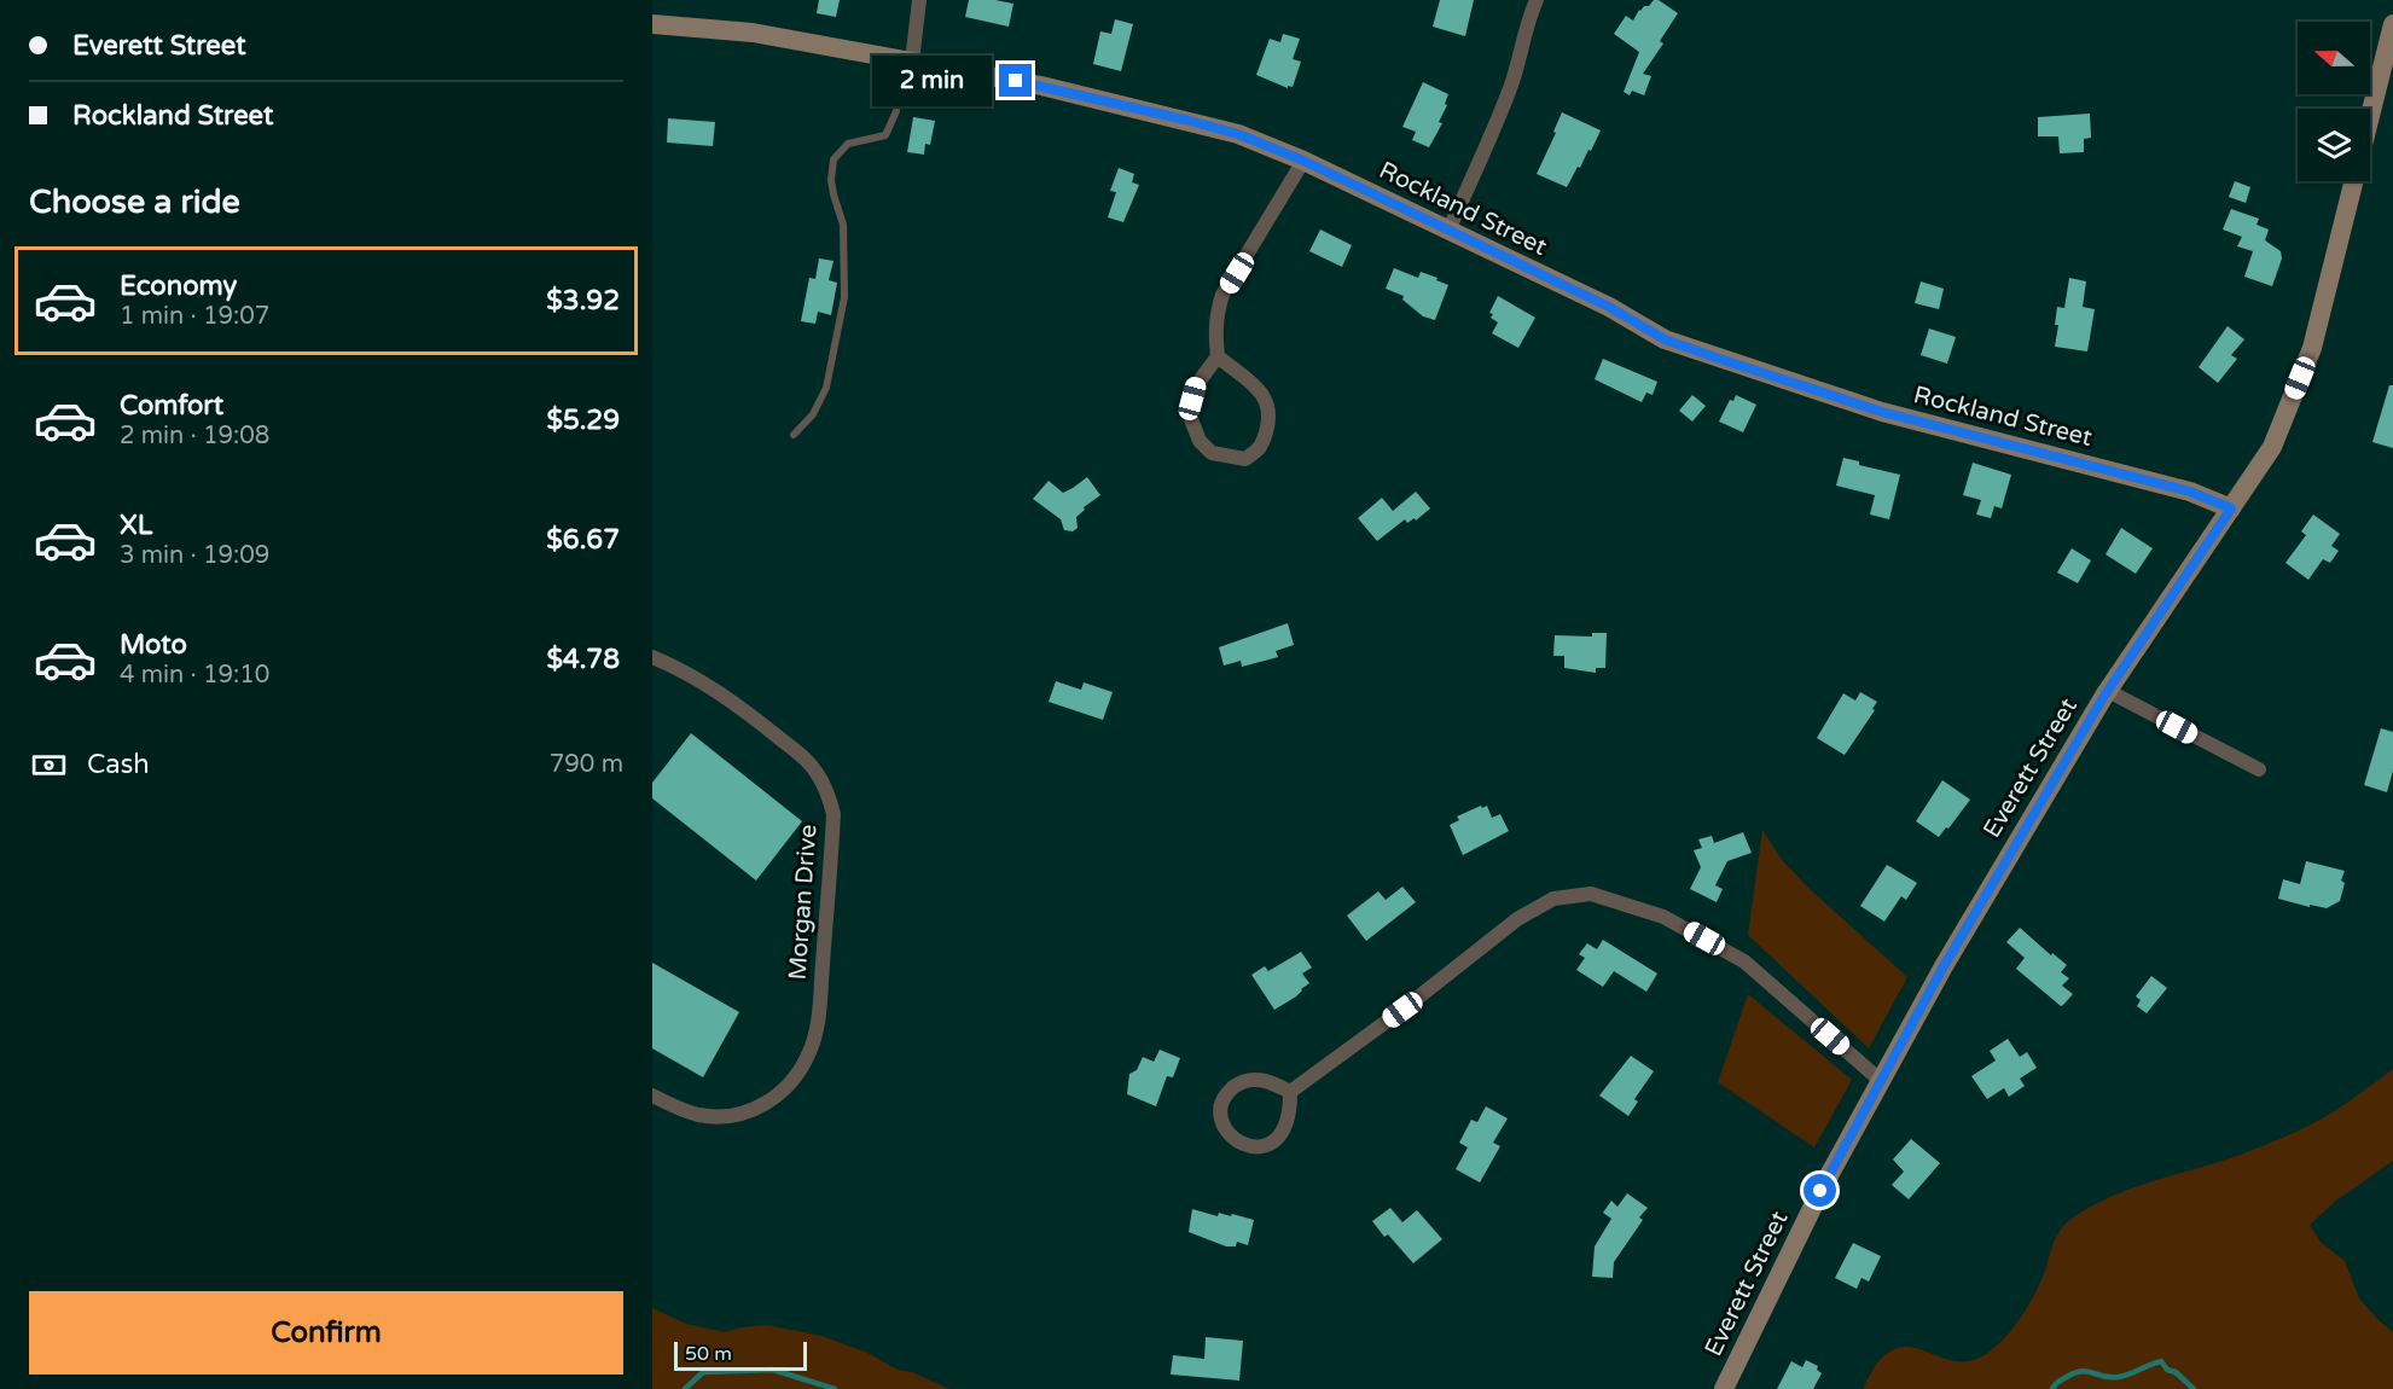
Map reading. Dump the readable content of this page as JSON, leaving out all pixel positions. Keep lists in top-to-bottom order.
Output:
{
  "streets": {
    "street": ["Rockland Street", "Everett Street", "Morgan Drive"]
  },
  "crossings": [
    ["Rockland Street", "Everett Street"]
  ],
  "scale_bar": "50 m",
  "north": "left",
  "page": {
    "banner": ["Everett Street", "Rockland Street"],
    "bubble": "2 min",
    "heading": "Choose a ride",
    "list": [
      {
        "name": "Economy",
        "note": "1 min · 19:07",
        "value": "$3.92"
      },
      {
        "name": "Comfort",
        "note": "2 min · 19:08",
        "value": "$5.29"
      },
      {
        "name": "XL",
        "note": "3 min · 19:09",
        "value": "$6.67"
      },
      {
        "name": "Moto",
        "note": "4 min · 19:10",
        "value": "$4.78"
      }
    ],
    "pay": ["Cash", "790 m"],
    "buttons": "Confirm",
    "scale": "50 m"
  }
}
